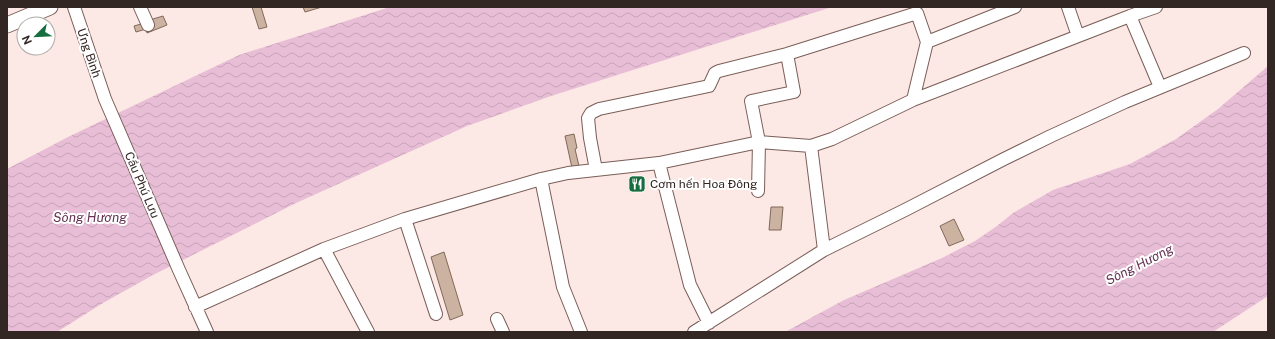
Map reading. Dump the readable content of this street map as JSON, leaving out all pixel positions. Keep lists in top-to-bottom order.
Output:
{
  "streets": {
    "street": ["Ưng Bình", "Cầu Phú Lưu"]
  },
  "crossings": [
    ["Ưng Bình", "Cầu Phú Lưu"]
  ],
  "water": ["Sông Hương"],
  "places": {
    "restaurant": ["Cơm hến Hoa Đông"]
  },
  "north": "bottom left"
}
